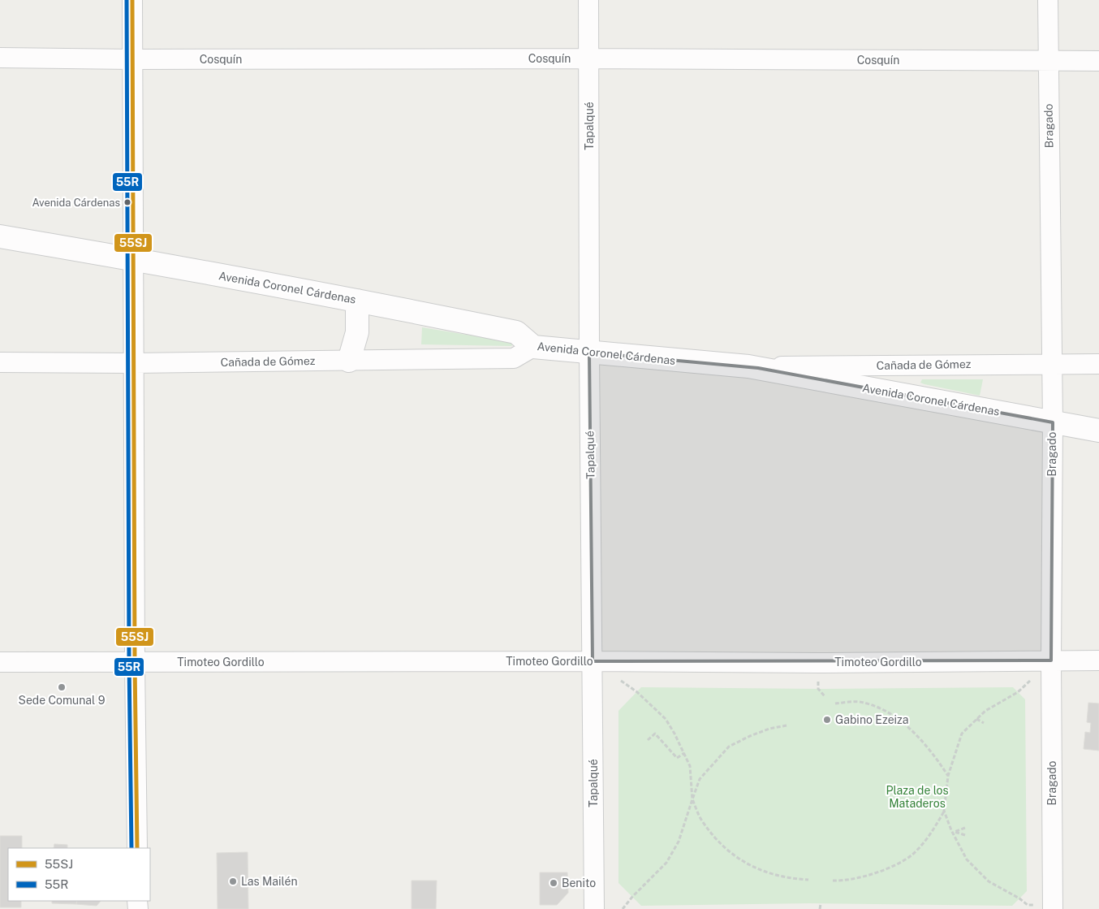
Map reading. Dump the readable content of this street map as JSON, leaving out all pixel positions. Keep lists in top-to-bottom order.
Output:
{
  "streets": {
    "street": [
      "Cosquín",
      "Tapalqué",
      "Bragado",
      "Avenida Coronel Cárdenas",
      "Cañada de Gómez",
      "Timoteo Gordillo"
    ]
  },
  "crossings": [
    ["Cosquín", "Tapalqué"],
    ["Cosquín", "Bragado"],
    ["Tapalqué", "Avenida Coronel Cárdenas"],
    ["Tapalqué", "Timoteo Gordillo"],
    ["Bragado", "Avenida Coronel Cárdenas"],
    ["Bragado", "Cañada de Gómez"],
    ["Bragado", "Timoteo Gordillo"],
    ["Avenida Coronel Cárdenas", "Cañada de Gómez"]
  ],
  "parks": ["Plaza de los Mataderos"],
  "places": [
    "Avenida Cárdenas",
    "Sede Comunal 9",
    "Gabino Ezeiza",
    "Las Mailén",
    "Benito"
  ],
  "lines": ["transit line 55SJ", "transit line 55R"],
  "legend": ["55SJ", "55R"]
}
